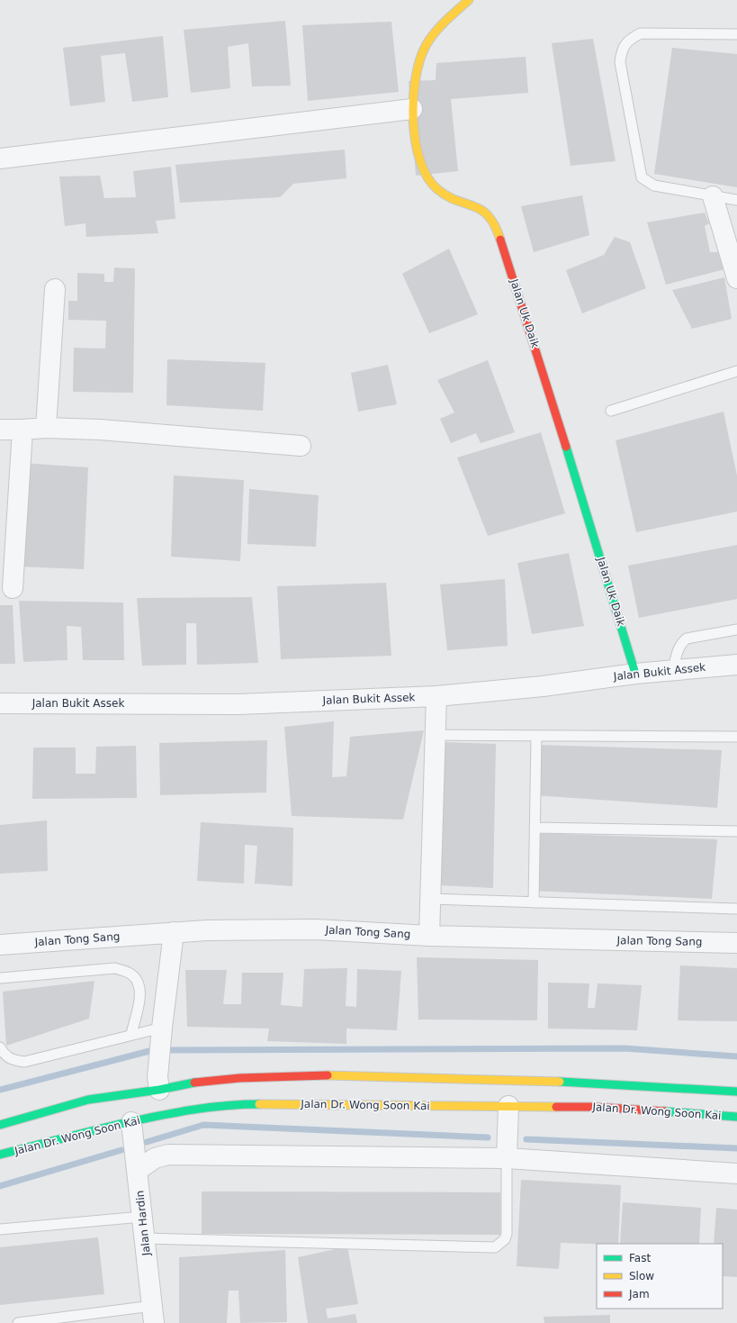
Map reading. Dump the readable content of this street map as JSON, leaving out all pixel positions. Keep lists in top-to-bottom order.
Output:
{
  "streets": {
    "main road": ["Jalan Uk Daik", "Jalan Dr. Wong Soon Kai"],
    "street": ["Jalan Bukit Assek", "Jalan Tong Sang", "Jalan Hardin"]
  },
  "crossings": [
    ["Jalan Uk Daik", "Jalan Bukit Assek"],
    ["Jalan Dr. Wong Soon Kai", "Jalan Hardin"]
  ],
  "legend": ["Fast", "Slow", "Jam"]
}
